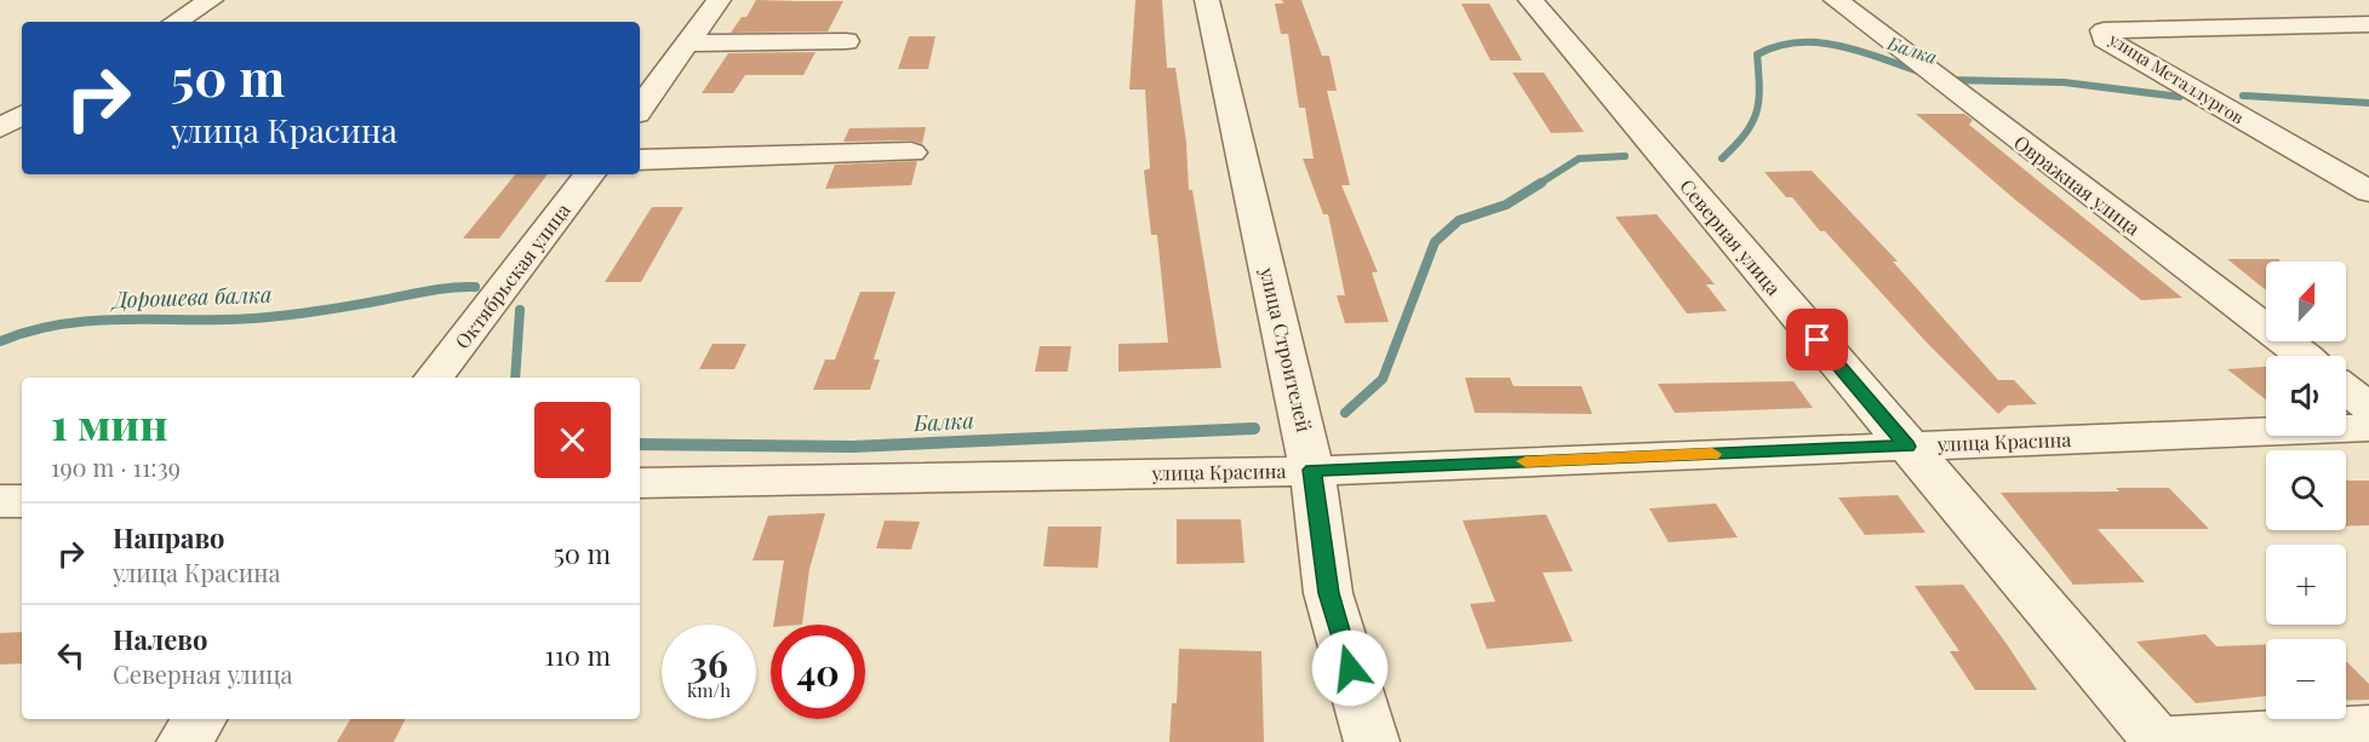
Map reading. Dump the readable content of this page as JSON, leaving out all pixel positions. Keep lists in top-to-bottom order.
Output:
{
  "streets": {
    "street": [
      "улица Металлургов",
      "Овражная улица",
      "Северная улица",
      "Октябрьская улица",
      "улица Строителей",
      "улица Красина"
    ]
  },
  "crossings": [
    ["Северная улица", "улица Красина"],
    ["улица Строителей", "улица Красина"]
  ],
  "water": ["Балка", "Дорошева балка"],
  "north": "top",
  "page": {
    "turn": ["50 m", "улица Красина"],
    "map_buttons": ["+", "−"],
    "heading": ["1 мин", "190 m · 11:39"],
    "list": [
      {
        "name": "Направо",
        "note": "улица Красина",
        "value": "50 m"
      },
      {
        "name": "Налево",
        "note": "Северная улица",
        "value": "110 m"
      }
    ],
    "speed": "36 km/h",
    "limit": "40"
  }
}
